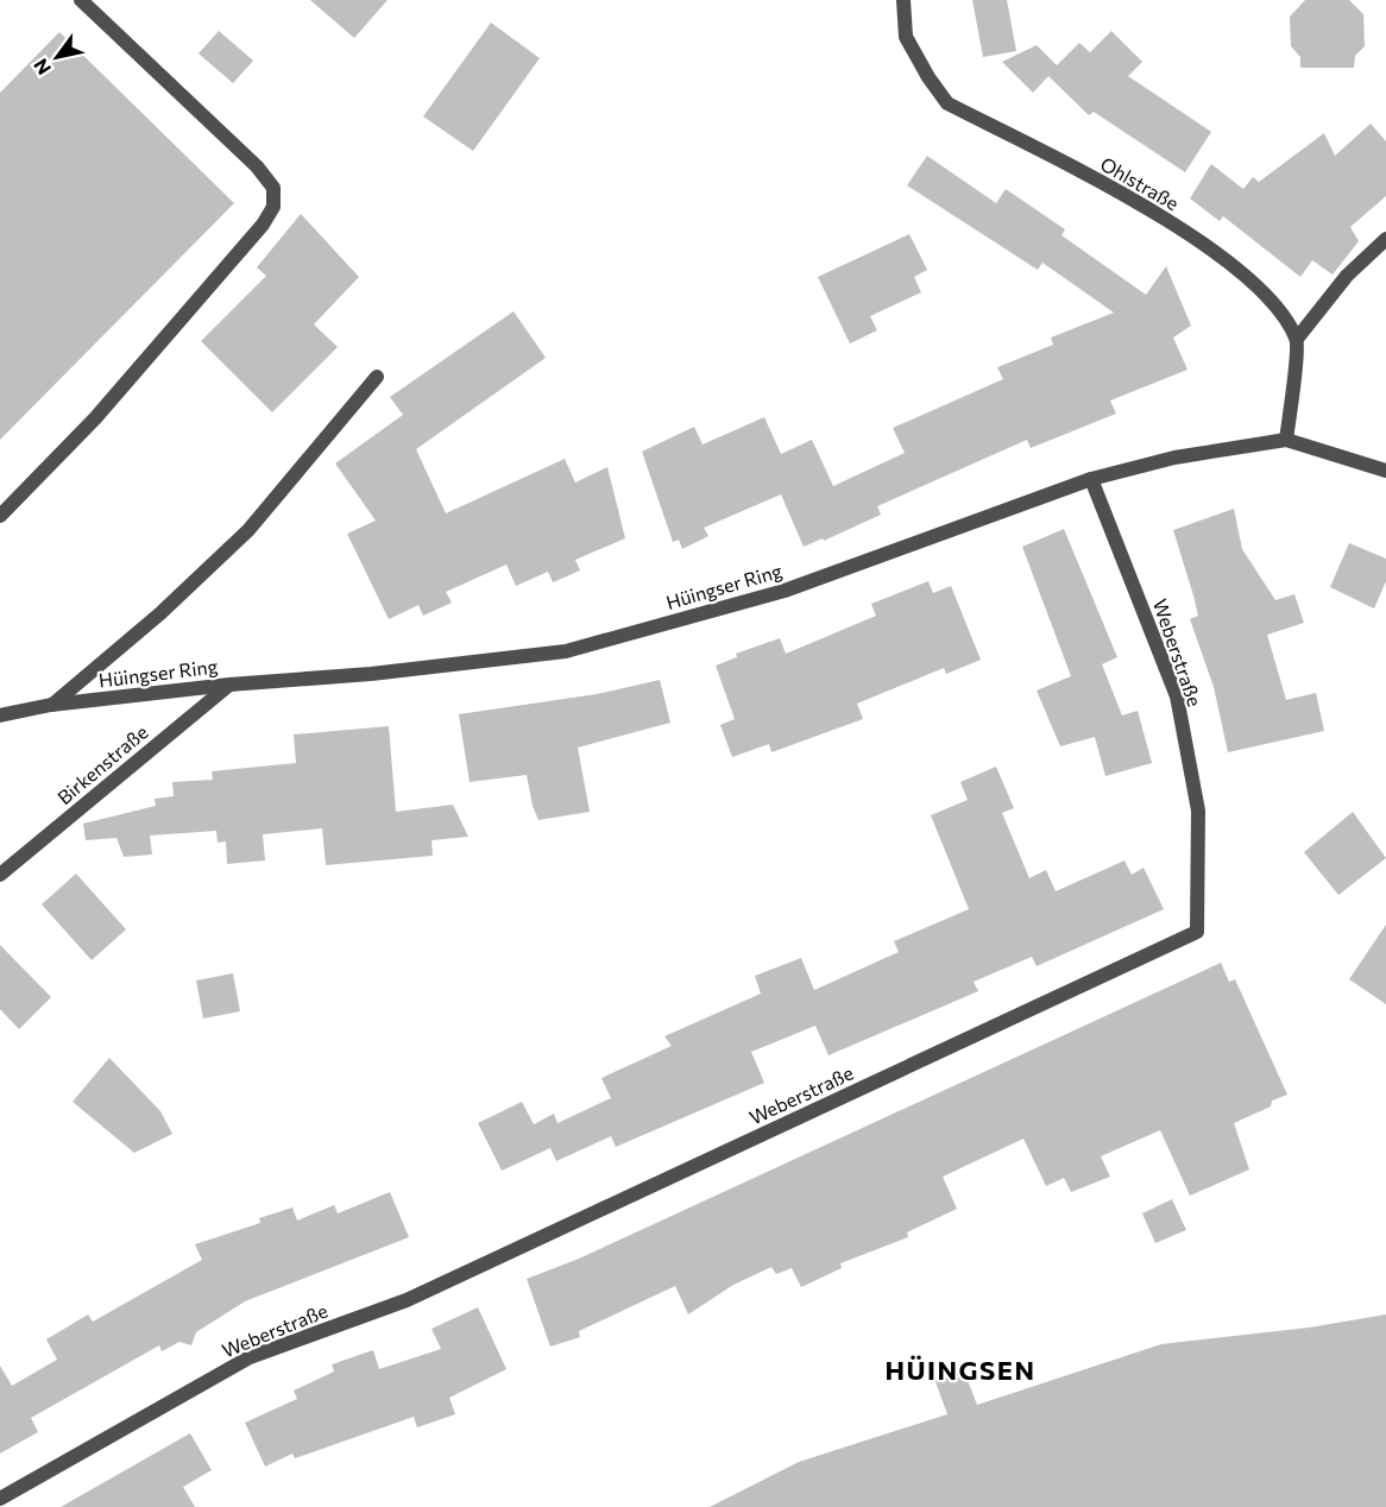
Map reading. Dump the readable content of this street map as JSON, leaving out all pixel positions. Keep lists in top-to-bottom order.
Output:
{
  "streets": {
    "street": [
      "Ohlstraße",
      "Hüingser Ring",
      "Weberstraße",
      "Birkenstraße"
    ]
  },
  "crossings": [
    ["Hüingser Ring", "Weberstraße"],
    ["Hüingser Ring", "Birkenstraße"]
  ],
  "districts": ["HÜINGSEN"],
  "north": "bottom left"
}
